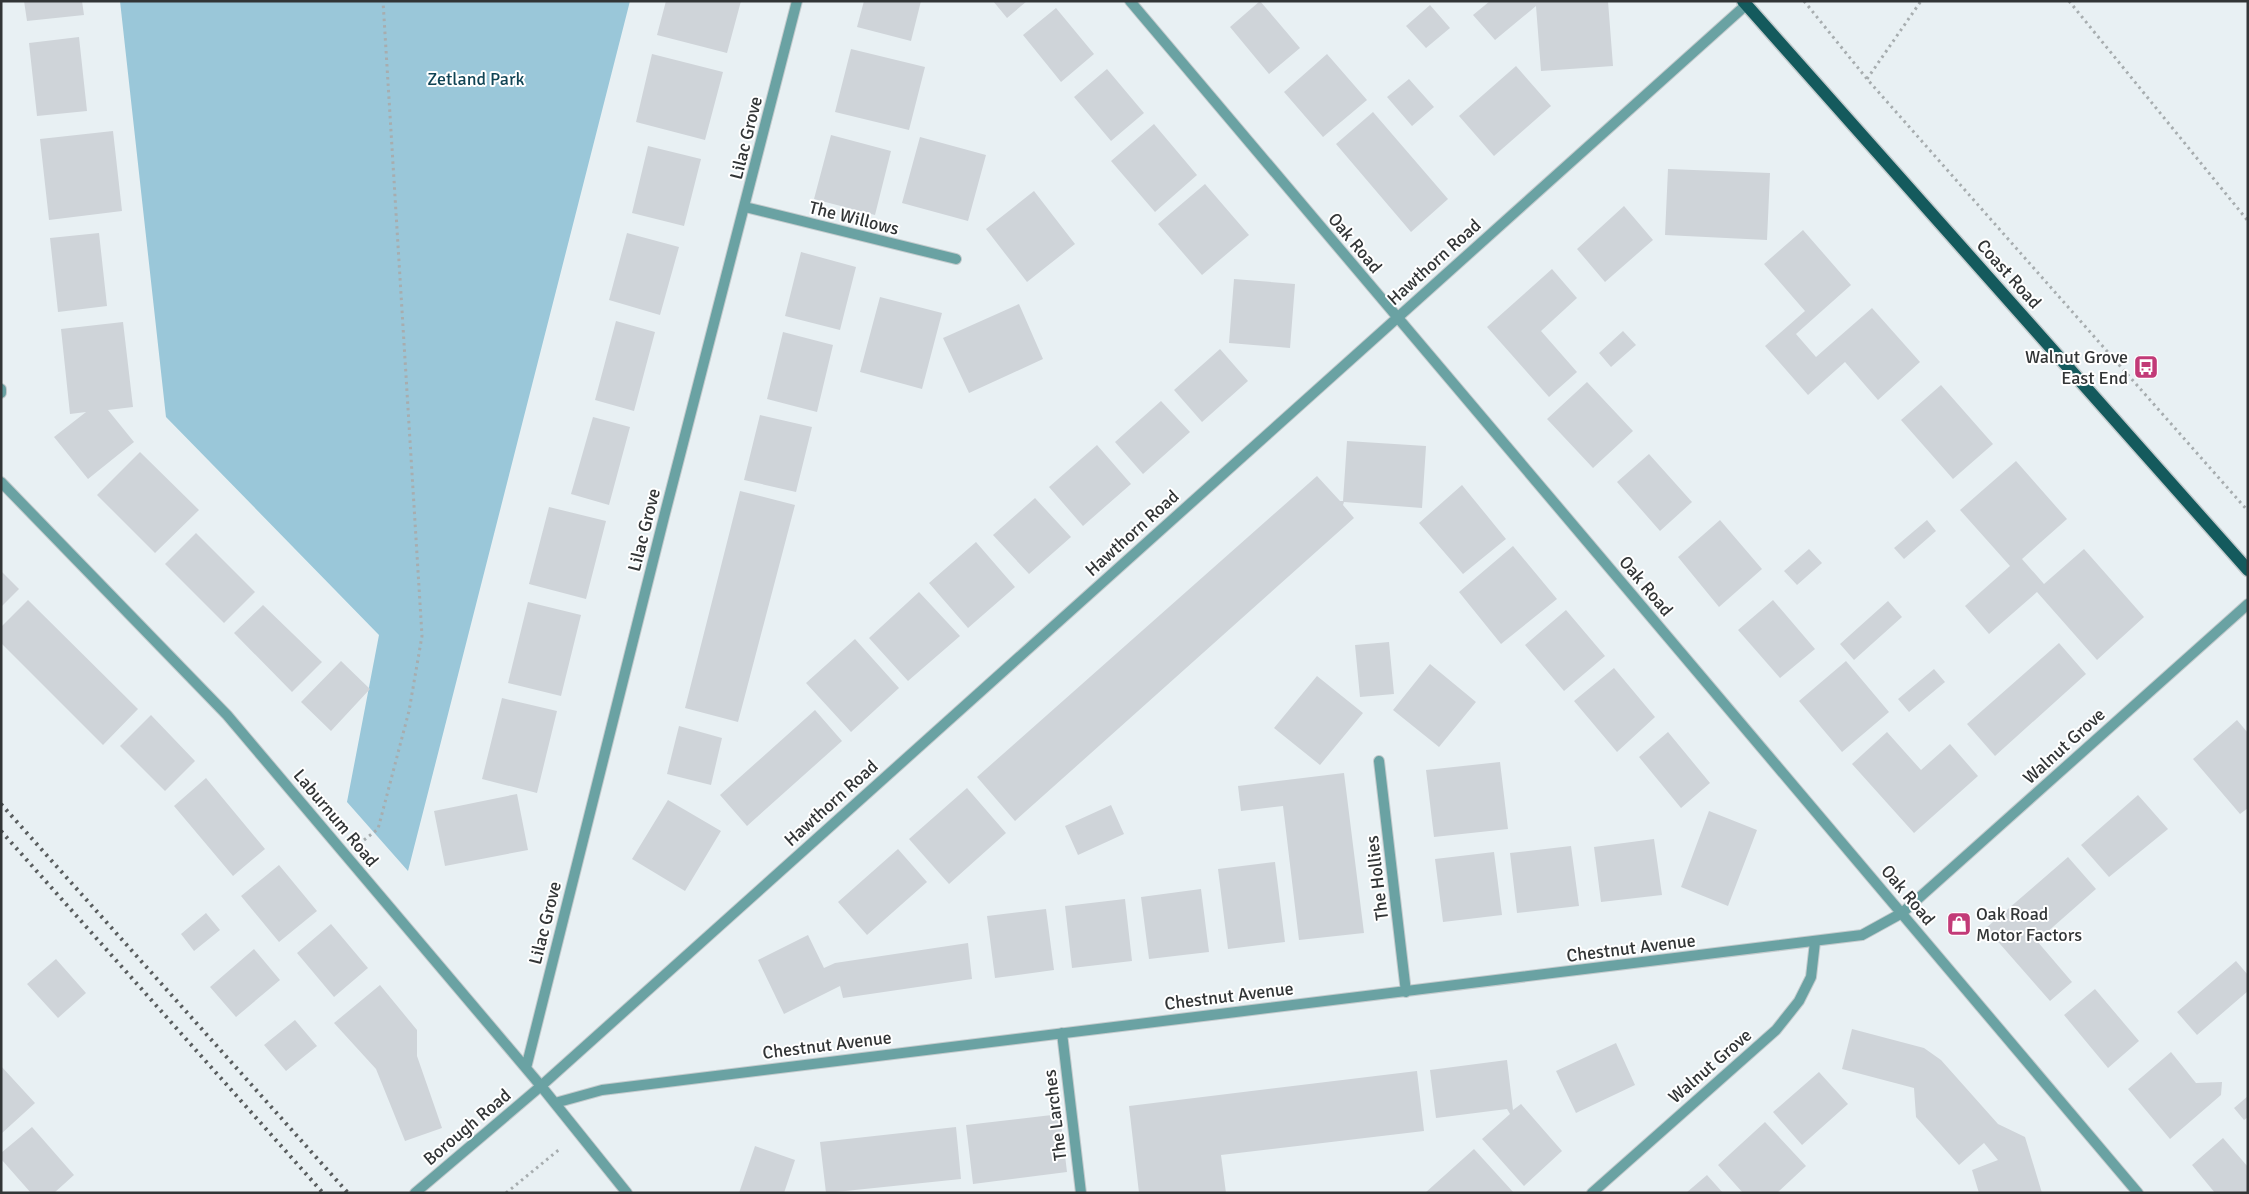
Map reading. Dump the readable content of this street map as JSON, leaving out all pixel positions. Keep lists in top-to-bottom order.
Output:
{
  "streets": {
    "main road": ["Coast Road"],
    "street": [
      "Lilac Grove",
      "The Willows",
      "Oak Road",
      "Hawthorn Road",
      "Walnut Grove",
      "Laburnum Road",
      "The Hollies",
      "Chestnut Avenue",
      "The Larches",
      "Borough Road"
    ]
  },
  "crossings": [
    ["Lilac Grove", "The Willows"],
    ["Lilac Grove", "Laburnum Road"],
    ["Oak Road", "Hawthorn Road"],
    ["Oak Road", "Walnut Grove"],
    ["Oak Road", "Chestnut Avenue"],
    ["Hawthorn Road", "Coast Road"],
    ["Hawthorn Road", "Laburnum Road"],
    ["Hawthorn Road", "Borough Road"],
    ["Walnut Grove", "Chestnut Avenue"],
    ["Laburnum Road", "Chestnut Avenue"],
    ["Laburnum Road", "Borough Road"],
    ["The Hollies", "Chestnut Avenue"],
    ["Chestnut Avenue", "The Larches"]
  ],
  "parks": ["Zetland Park"],
  "places": {
    "bus stop": ["Walnut Grove East End"],
    "shop": ["Oak Road Motor Factors"]
  }
}
